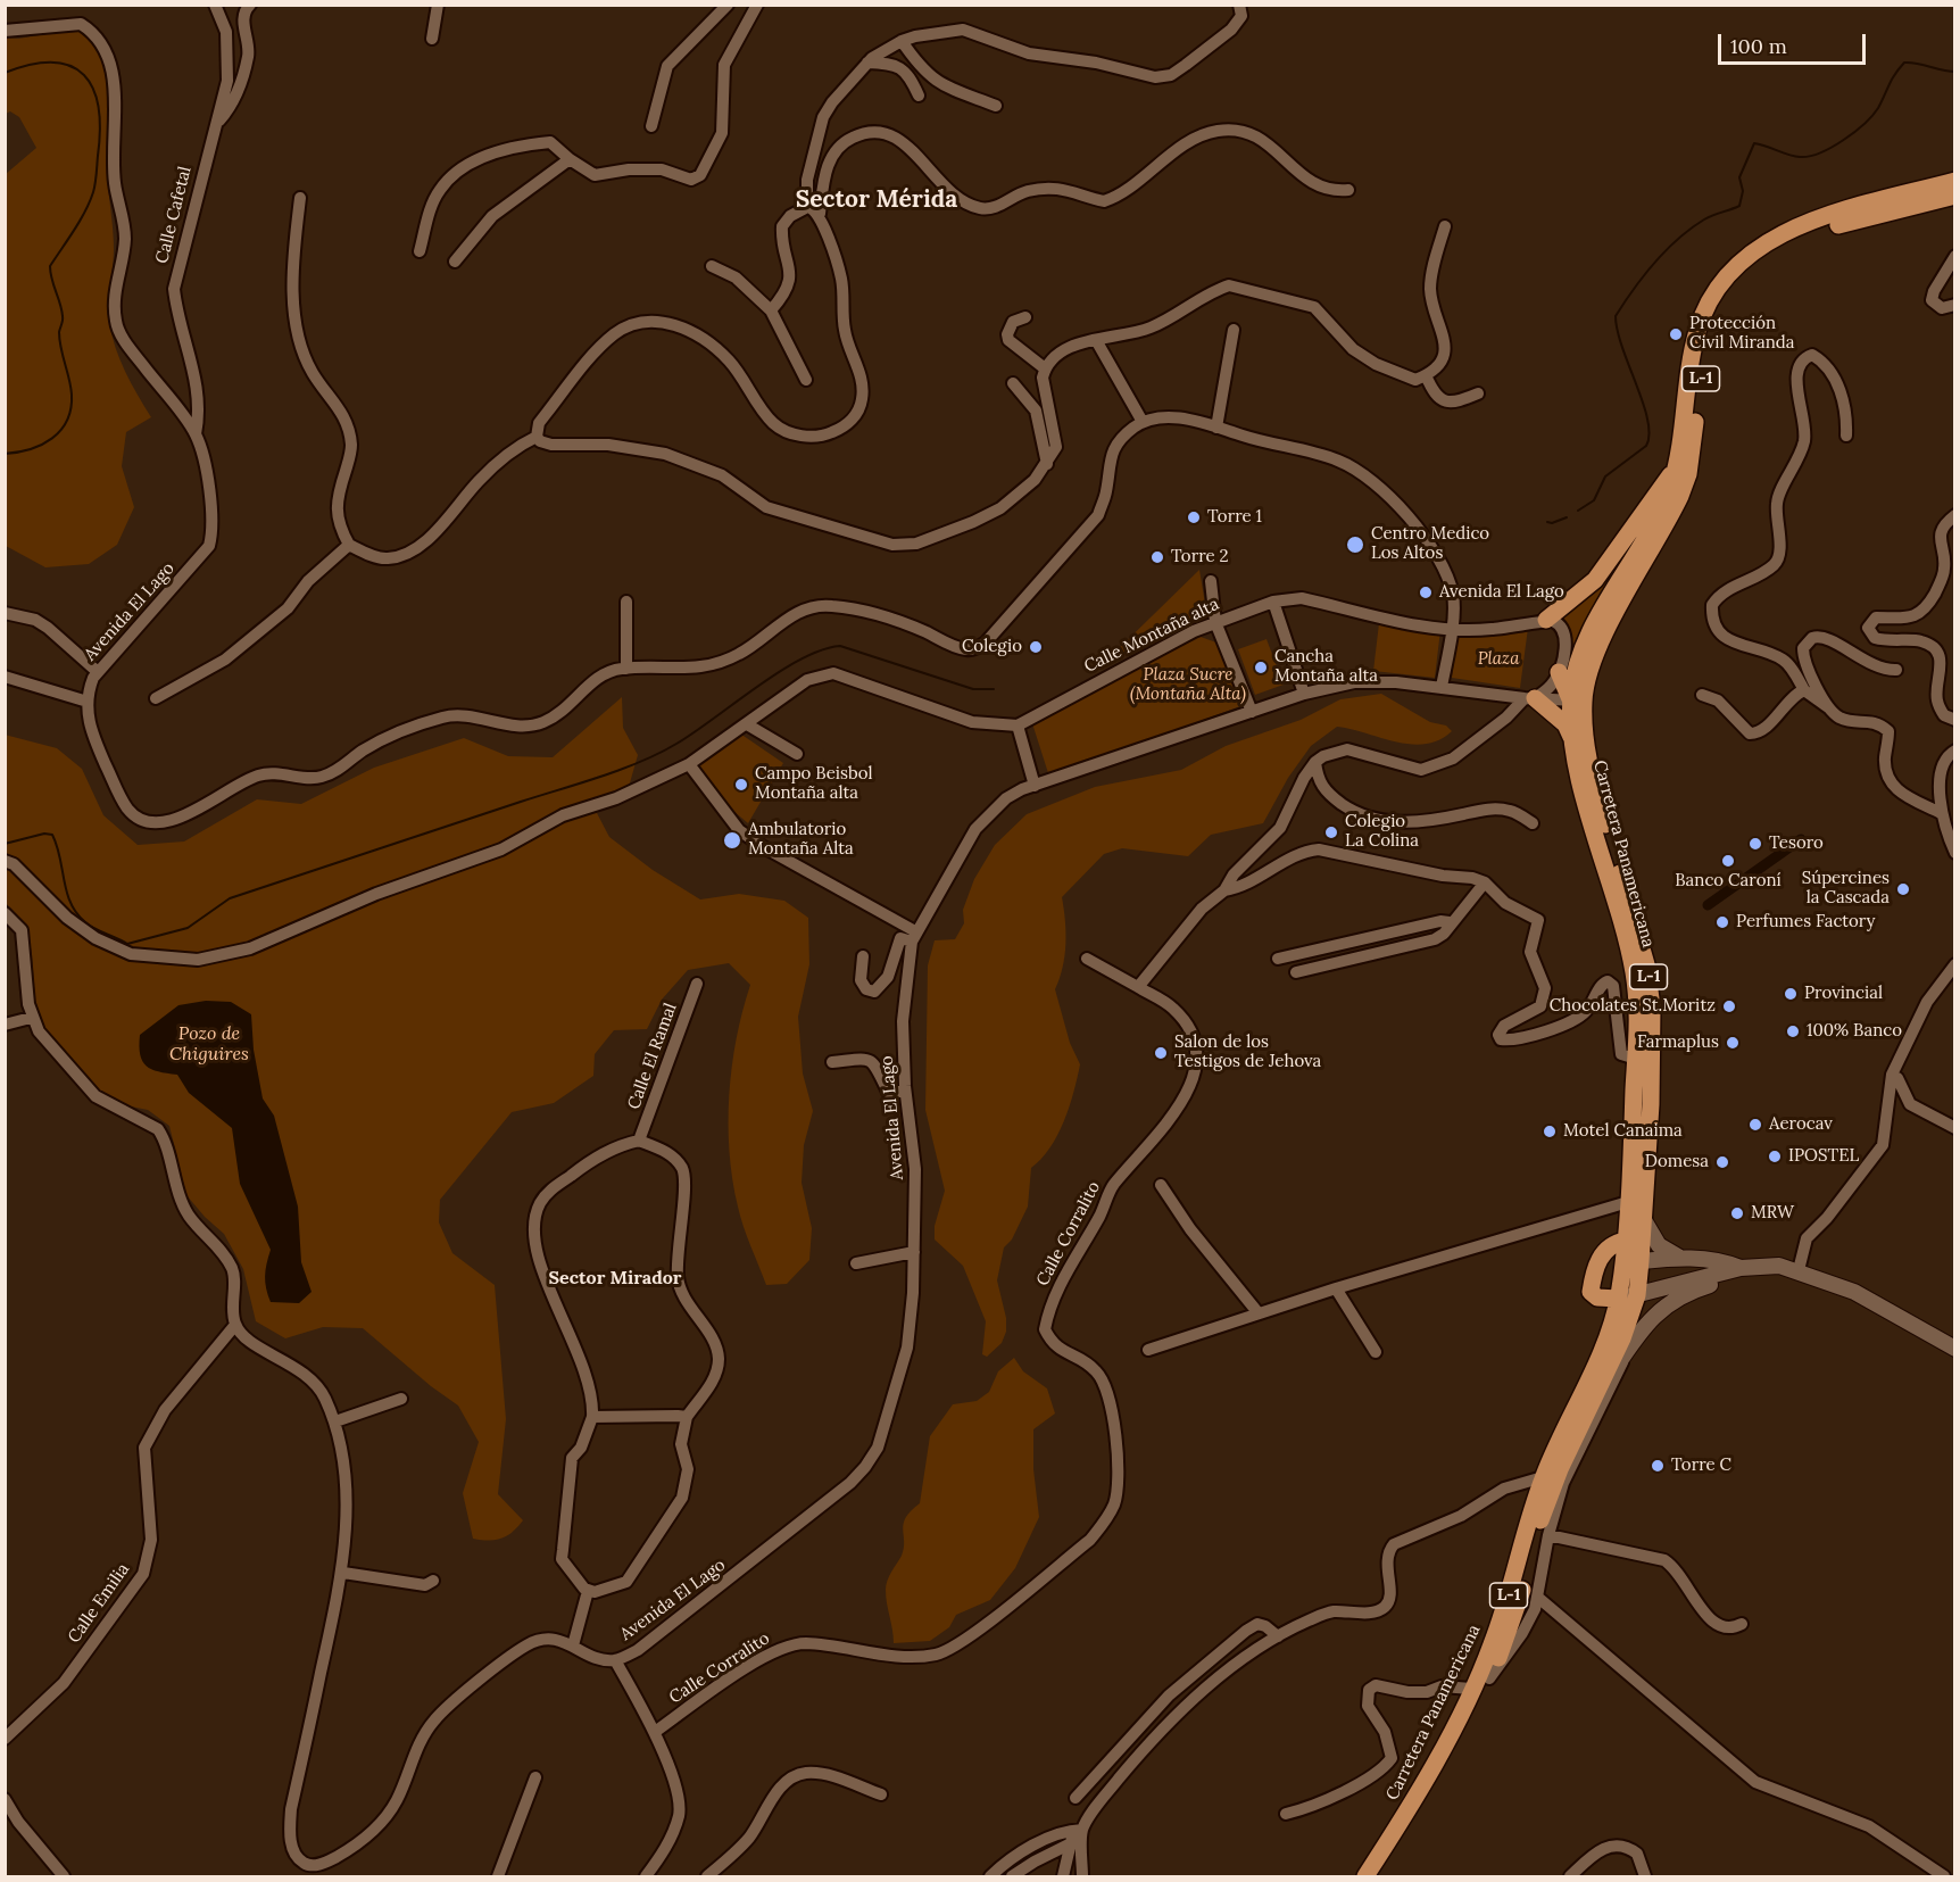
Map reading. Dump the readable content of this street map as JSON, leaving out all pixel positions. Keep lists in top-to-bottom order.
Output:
{
  "streets": {
    "main road": ["L-1", "Carretera Panamericana"],
    "street": [
      "Calle Cafetal",
      "Avenida El Lago",
      "Calle Montaña alta",
      "Calle El Ramal",
      "Calle Corralito",
      "Calle Emilia"
    ]
  },
  "crossings": [
    ["Calle Cafetal", "Avenida El Lago"],
    ["L-1", "Avenida El Lago"],
    ["L-1", "Carretera Panamericana"],
    ["Avenida El Lago", "Carretera Panamericana"],
    ["Avenida El Lago", "Calle Emilia"]
  ],
  "districts": ["Sector Mérida", "Sector Mirador"],
  "water": ["Pozo de Chiguires"],
  "parks": ["Plaza", "Plaza Sucre (Montaña Alta)"],
  "places": [
    "Protección Civil Miranda",
    "Torre 1",
    "Centro Medico Los Altos",
    "Torre 2",
    "Avenida El Lago",
    "Colegio",
    "Cancha Montaña alta",
    "Campo Beisbol Montaña alta",
    "Colegio La Colina",
    "Ambulatorio Montaña Alta",
    "Tesoro",
    "Banco Caroní",
    "Súpercines la Cascada",
    "Perfumes Factory",
    "Provincial",
    "Chocolates St.Moritz",
    "100% Banco",
    "Farmaplus",
    "Salon de los Testigos de Jehova",
    "Aerocav",
    "Motel Canaima",
    "IPOSTEL",
    "Domesa",
    "MRW",
    "Torre C"
  ],
  "scale_bar": "100 m"
}
